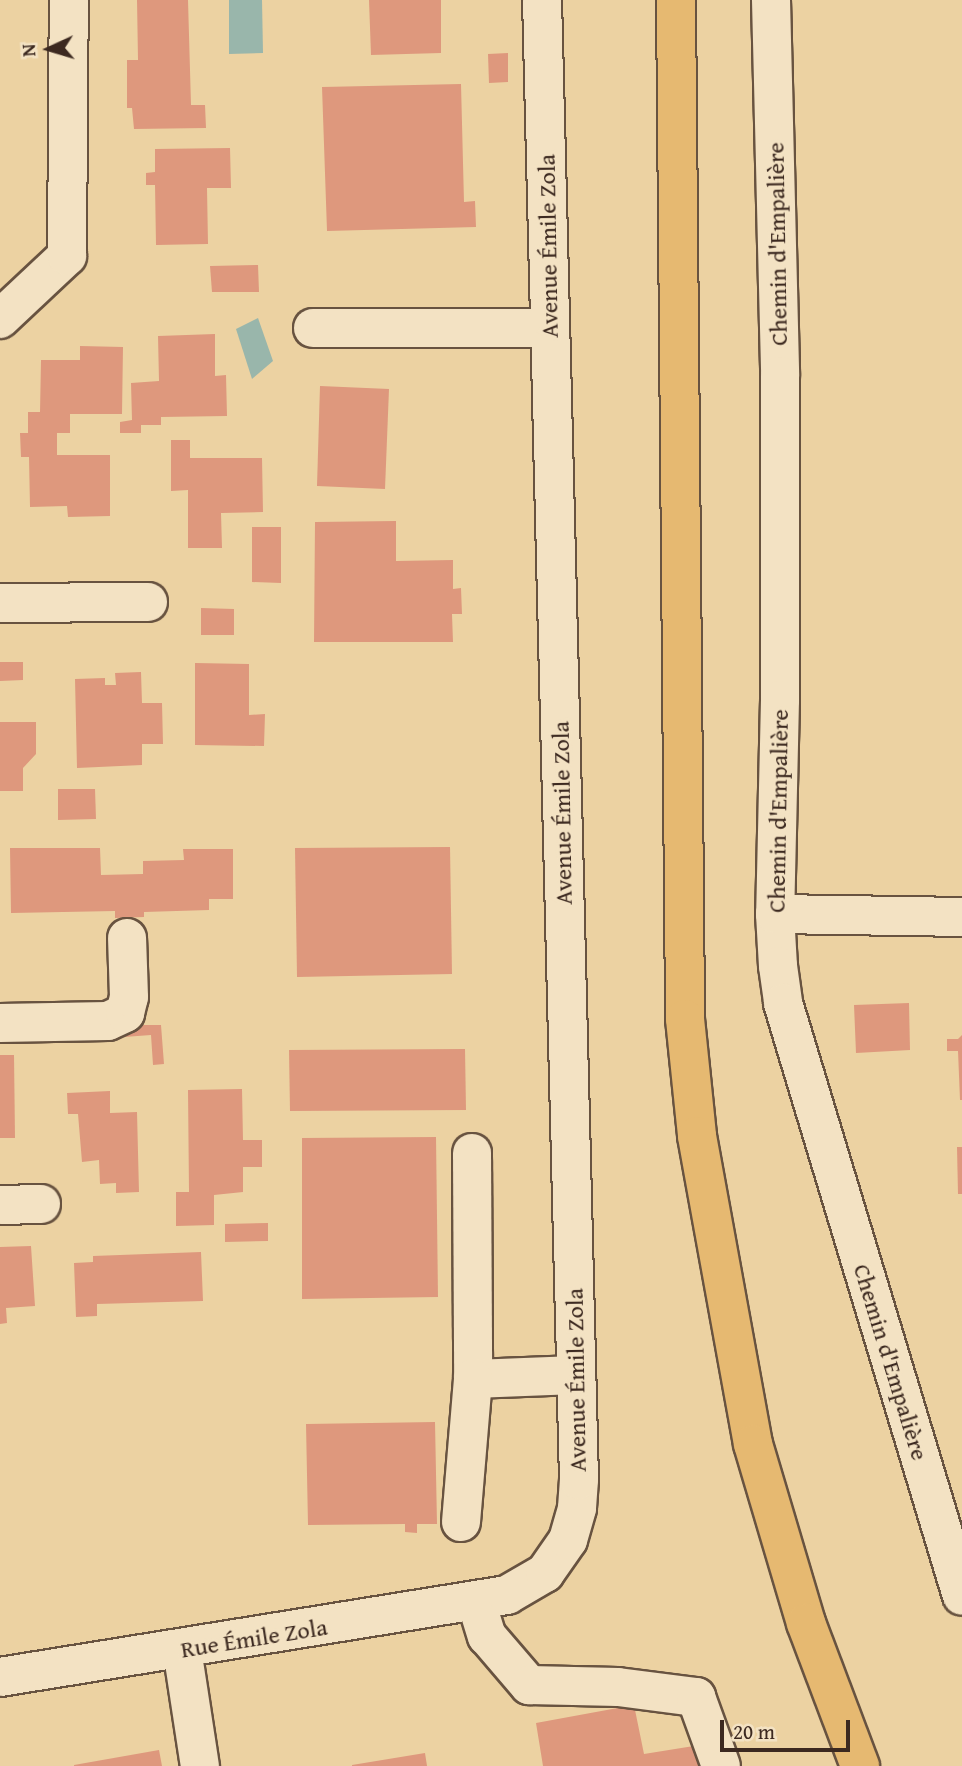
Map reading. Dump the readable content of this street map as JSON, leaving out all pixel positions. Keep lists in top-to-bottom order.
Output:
{
  "streets": {
    "street": ["Chemin d'Empalière", "Avenue Émile Zola", "Rue Émile Zola"]
  },
  "crossings": [
    ["Avenue Émile Zola", "Rue Émile Zola"]
  ],
  "scale_bar": "20 m",
  "north": "left"
}
